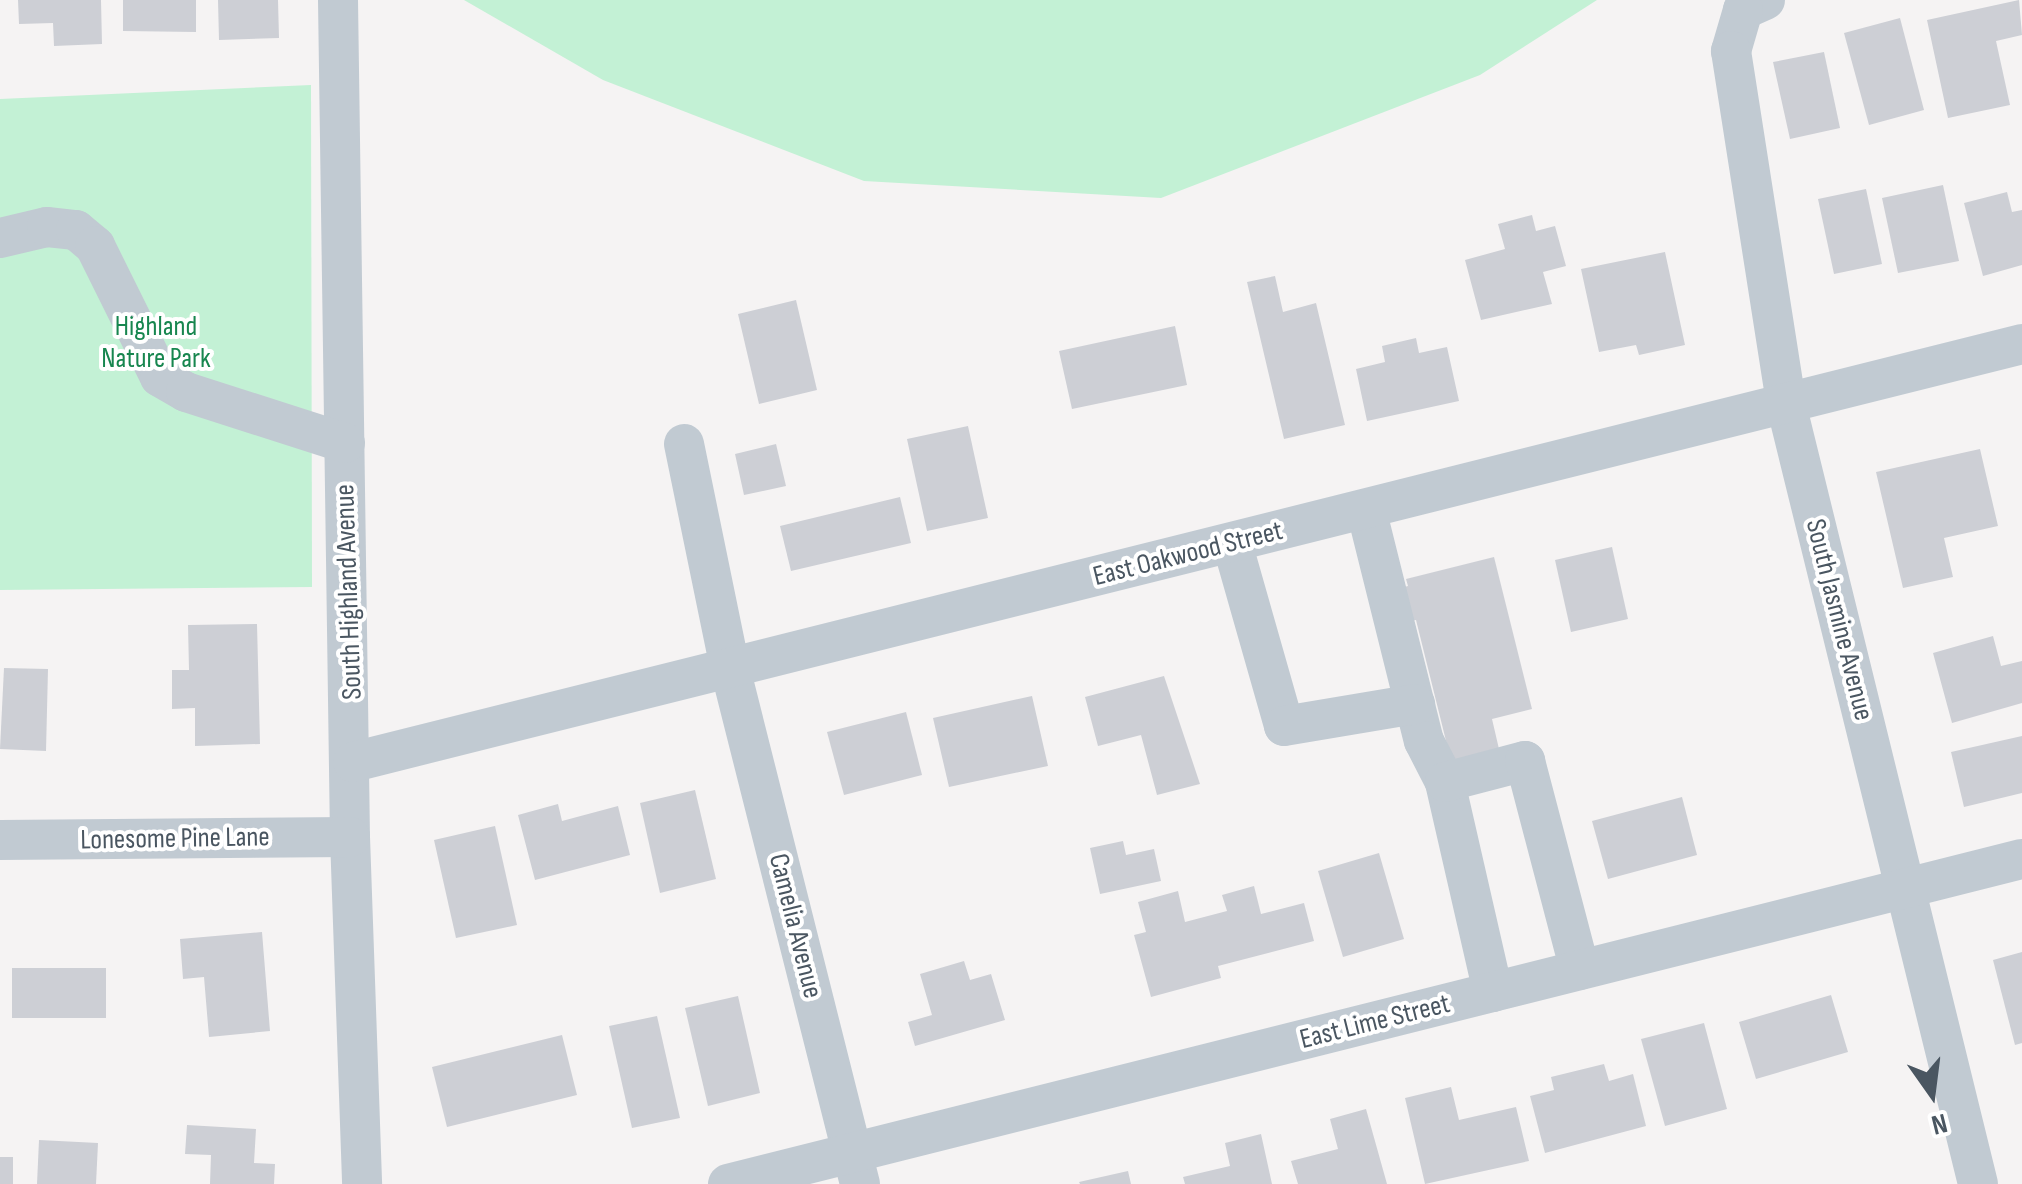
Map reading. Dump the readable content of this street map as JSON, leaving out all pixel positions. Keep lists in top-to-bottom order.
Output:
{
  "streets": {
    "street": [
      "East Oakwood Street",
      "South Highland Avenue",
      "South Jasmine Avenue",
      "Lonesome Pine Lane",
      "Camelia Avenue",
      "East Lime Street"
    ]
  },
  "crossings": [
    ["East Oakwood Street", "South Highland Avenue"],
    ["East Oakwood Street", "South Jasmine Avenue"],
    ["East Oakwood Street", "Camelia Avenue"],
    ["South Highland Avenue", "Lonesome Pine Lane"],
    ["South Jasmine Avenue", "East Lime Street"],
    ["Camelia Avenue", "East Lime Street"]
  ],
  "parks": ["Highland Nature Park"],
  "north": "bottom"
}
